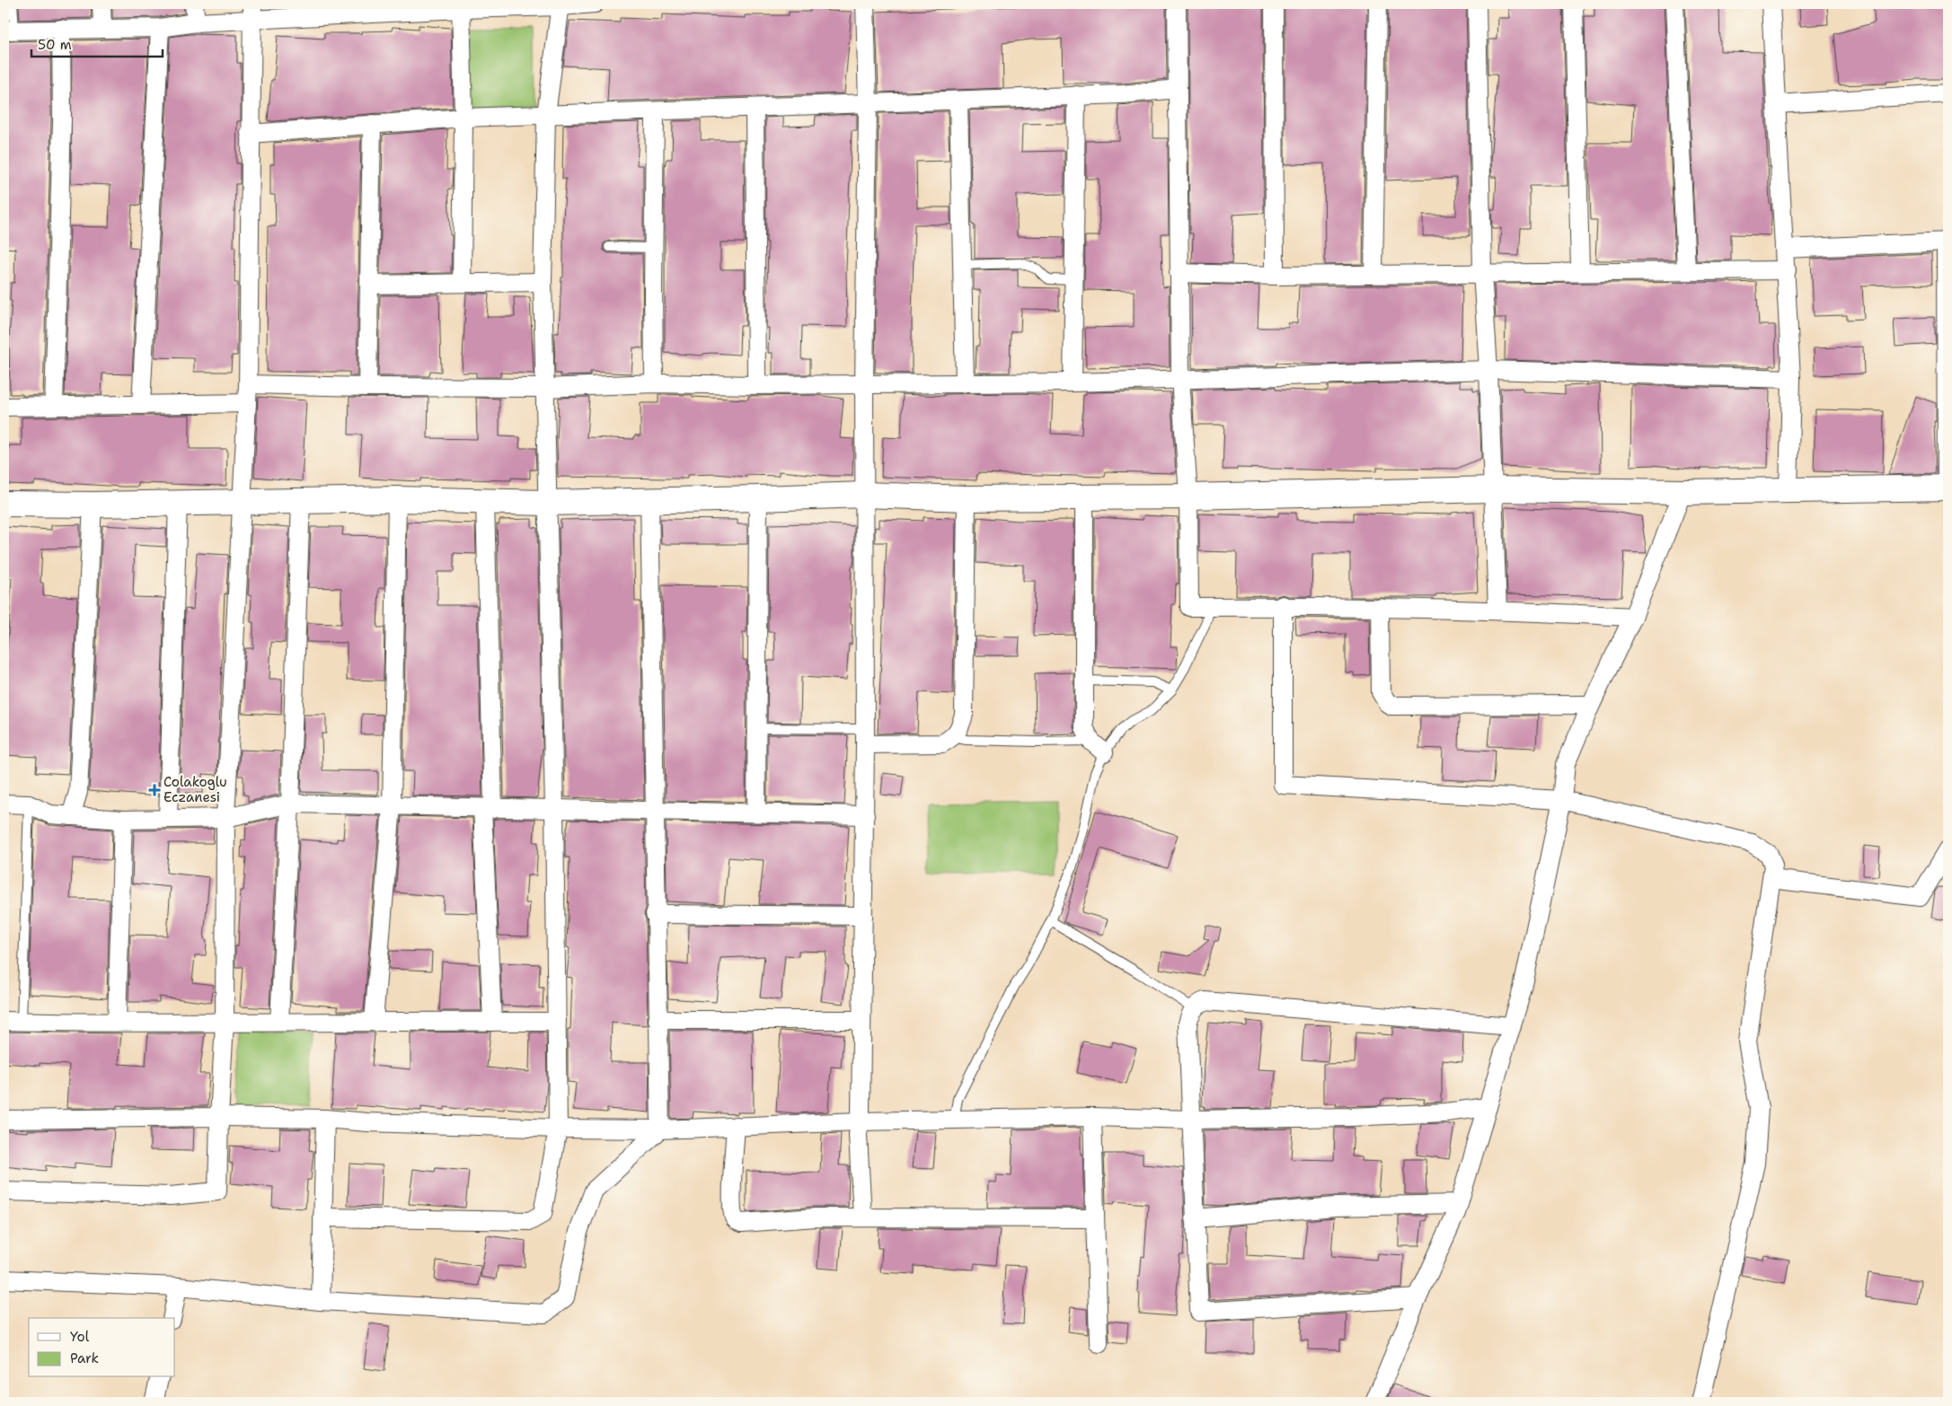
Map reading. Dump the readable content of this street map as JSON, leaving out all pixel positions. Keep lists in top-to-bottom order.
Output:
{
  "places": {
    "health": ["Colakoglu Eczanesi"]
  },
  "legend": ["Yol", "Park"],
  "scale_bar": "50 m"
}
